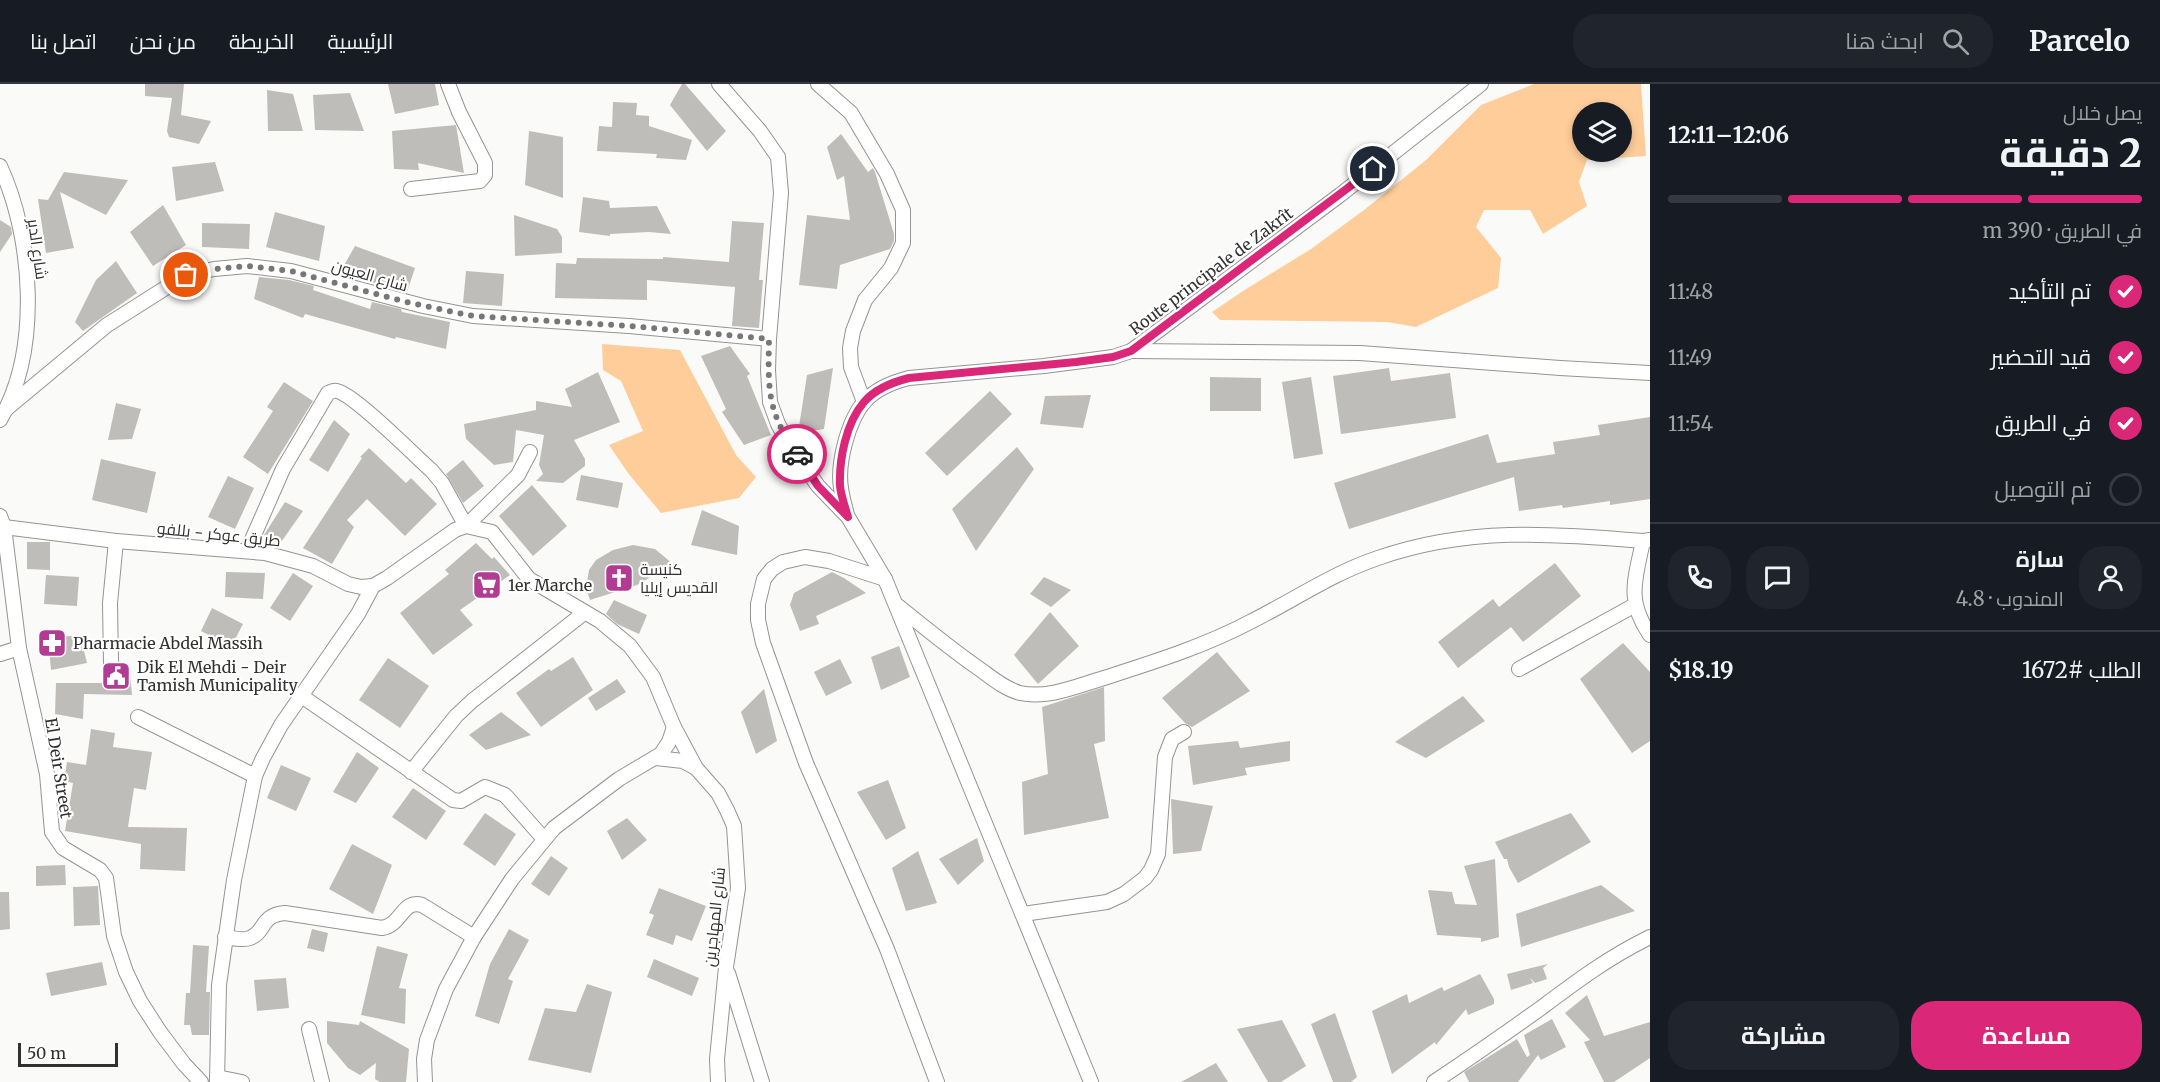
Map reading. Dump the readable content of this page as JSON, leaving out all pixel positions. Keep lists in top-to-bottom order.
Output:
{
  "streets": {
    "street": [
      "شارع الدير",
      "Route principale de Zakrît",
      "شارع العيون",
      "طريق عوكر - بللفو",
      "El Deir Street",
      "شارع المهاجرين"
    ]
  },
  "crossings": [
    ["شارع الدير", "شارع العيون"],
    ["طريق عوكر - بللفو", "El Deir Street"]
  ],
  "places": {
    "church": ["كنيسة القديس إيليا"],
    "supermarket": ["1er Marche"],
    "pharmacy": ["Pharmacie Abdel Massih"],
    "public building": ["Dik El Mehdi - Deir Tamish Municipality"]
  },
  "scale_bar": "50 m",
  "page": {
    "header": "Parcelo",
    "search": "ابحث هنا",
    "nav": [
      "الرئيسية",
      "الخريطة",
      "من نحن",
      "اتصل بنا"
    ],
    "heading": ["2 دقيقة", "يصل خلال", "12:06–12:11"],
    "panel": [
      "سارة",
      "المندوب · 4.8",
      "الطلب #1672",
      "$18.19"
    ],
    "bar": "في الطريق · 390 m",
    "list": [
      ["تم التأكيد", "11:48"],
      ["قيد التحضير", "11:49"],
      ["في الطريق", "11:54"],
      "تم التوصيل"
    ],
    "buttons": ["مساعدة", "مشاركة"],
    "scale": "50 m"
  }
}
